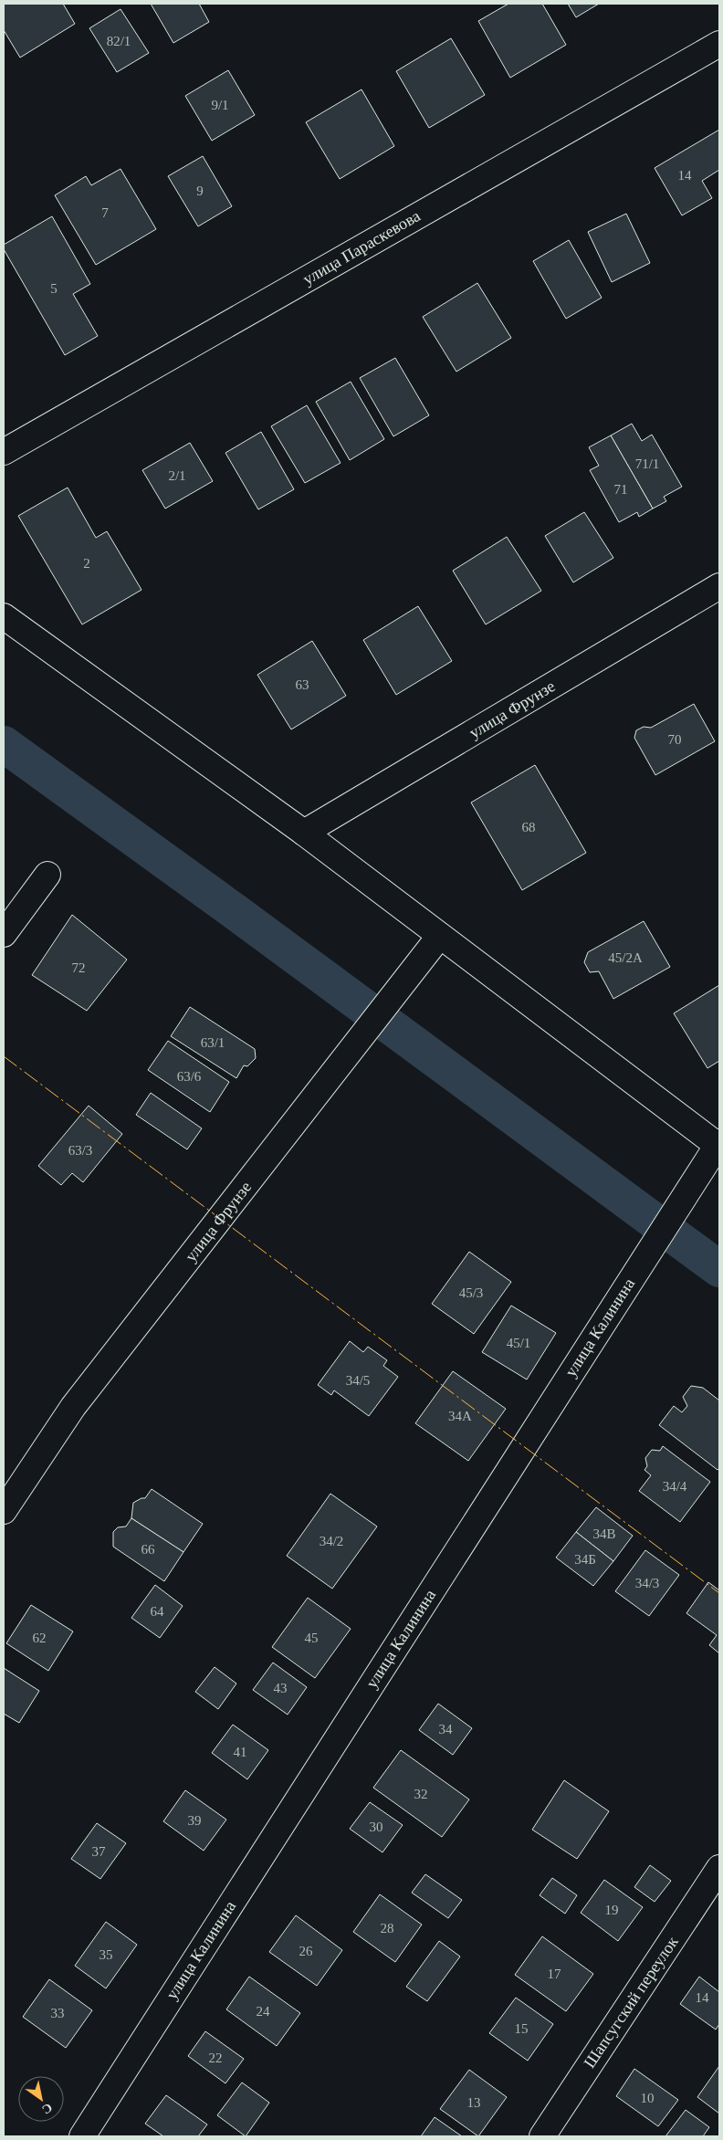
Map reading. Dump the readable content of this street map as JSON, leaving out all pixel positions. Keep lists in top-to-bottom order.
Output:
{
  "streets": {
    "street": [
      "улица Параскевова",
      "улица Фрунзе",
      "улица Калинина",
      "Шапсугский переулок"
    ]
  },
  "house_numbers": [
    "82/1",
    "9/1",
    "14",
    "9",
    "7",
    "5",
    "71/1",
    "2/1",
    "71",
    "2",
    "63",
    "70",
    "68",
    "45/2А",
    "72",
    "63/1",
    "63/6",
    "63/3",
    "45/3",
    "45/1",
    "34/5",
    "34А",
    "34/4",
    "34В",
    "34/2",
    "66",
    "34Б",
    "34/3",
    "64",
    "62",
    "45",
    "43",
    "34",
    "41",
    "32",
    "39",
    "30",
    "37",
    "19",
    "28",
    "26",
    "35",
    "17",
    "14",
    "24",
    "33",
    "15",
    "22",
    "10",
    "13"
  ],
  "north": "bottom right"
}
